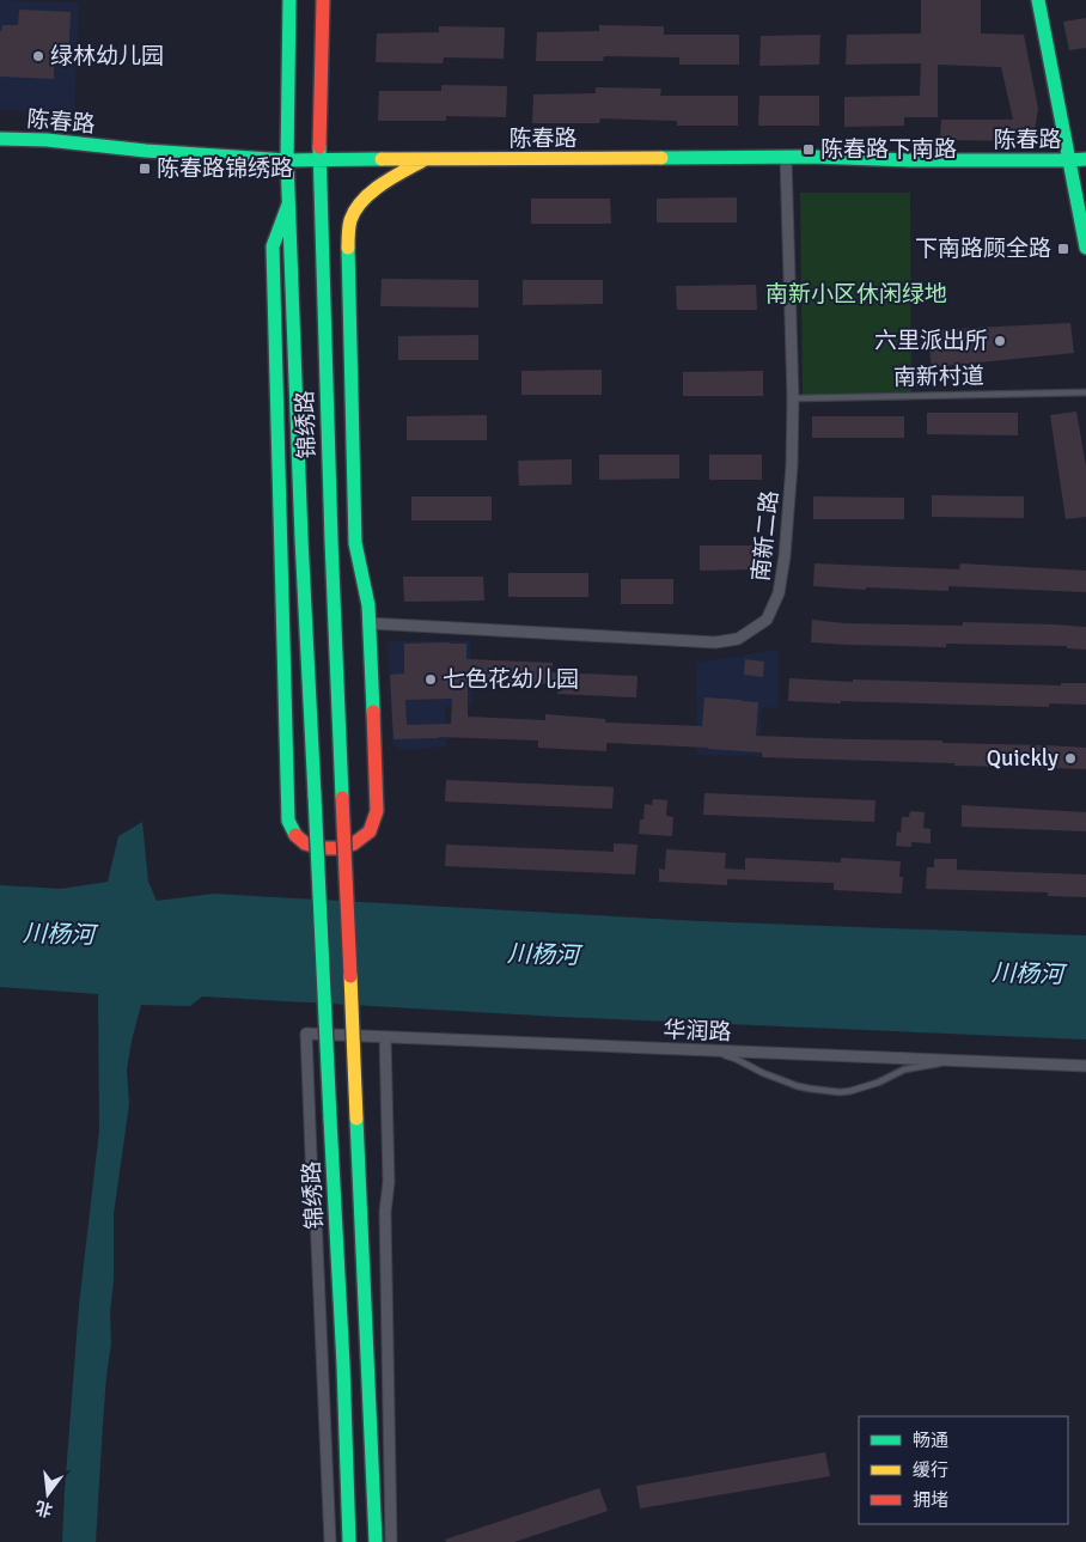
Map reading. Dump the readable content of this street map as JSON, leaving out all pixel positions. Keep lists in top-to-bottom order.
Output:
{
  "streets": {
    "main road": ["陈春路", "锦绣路"],
    "street": ["南新二路", "华润路"],
    "lane": ["南新村道"]
  },
  "crossings": [
    ["陈春路", "锦绣路"],
    ["陈春路", "南新二路"],
    ["南新村道", "南新二路"],
    ["锦绣路", "南新二路"]
  ],
  "water": ["川杨河"],
  "parks": ["南新小区休闲绿地"],
  "places": {
    "other": [
      "绿林幼儿园",
      "六里派出所",
      "七色花幼儿园",
      "Quickly"
    ],
    "transit": ["陈春路下南路", "陈春路锦绣路", "下南路顾全路"]
  },
  "legend": ["畅通", "缓行", "拥堵"],
  "north": "bottom"
}
